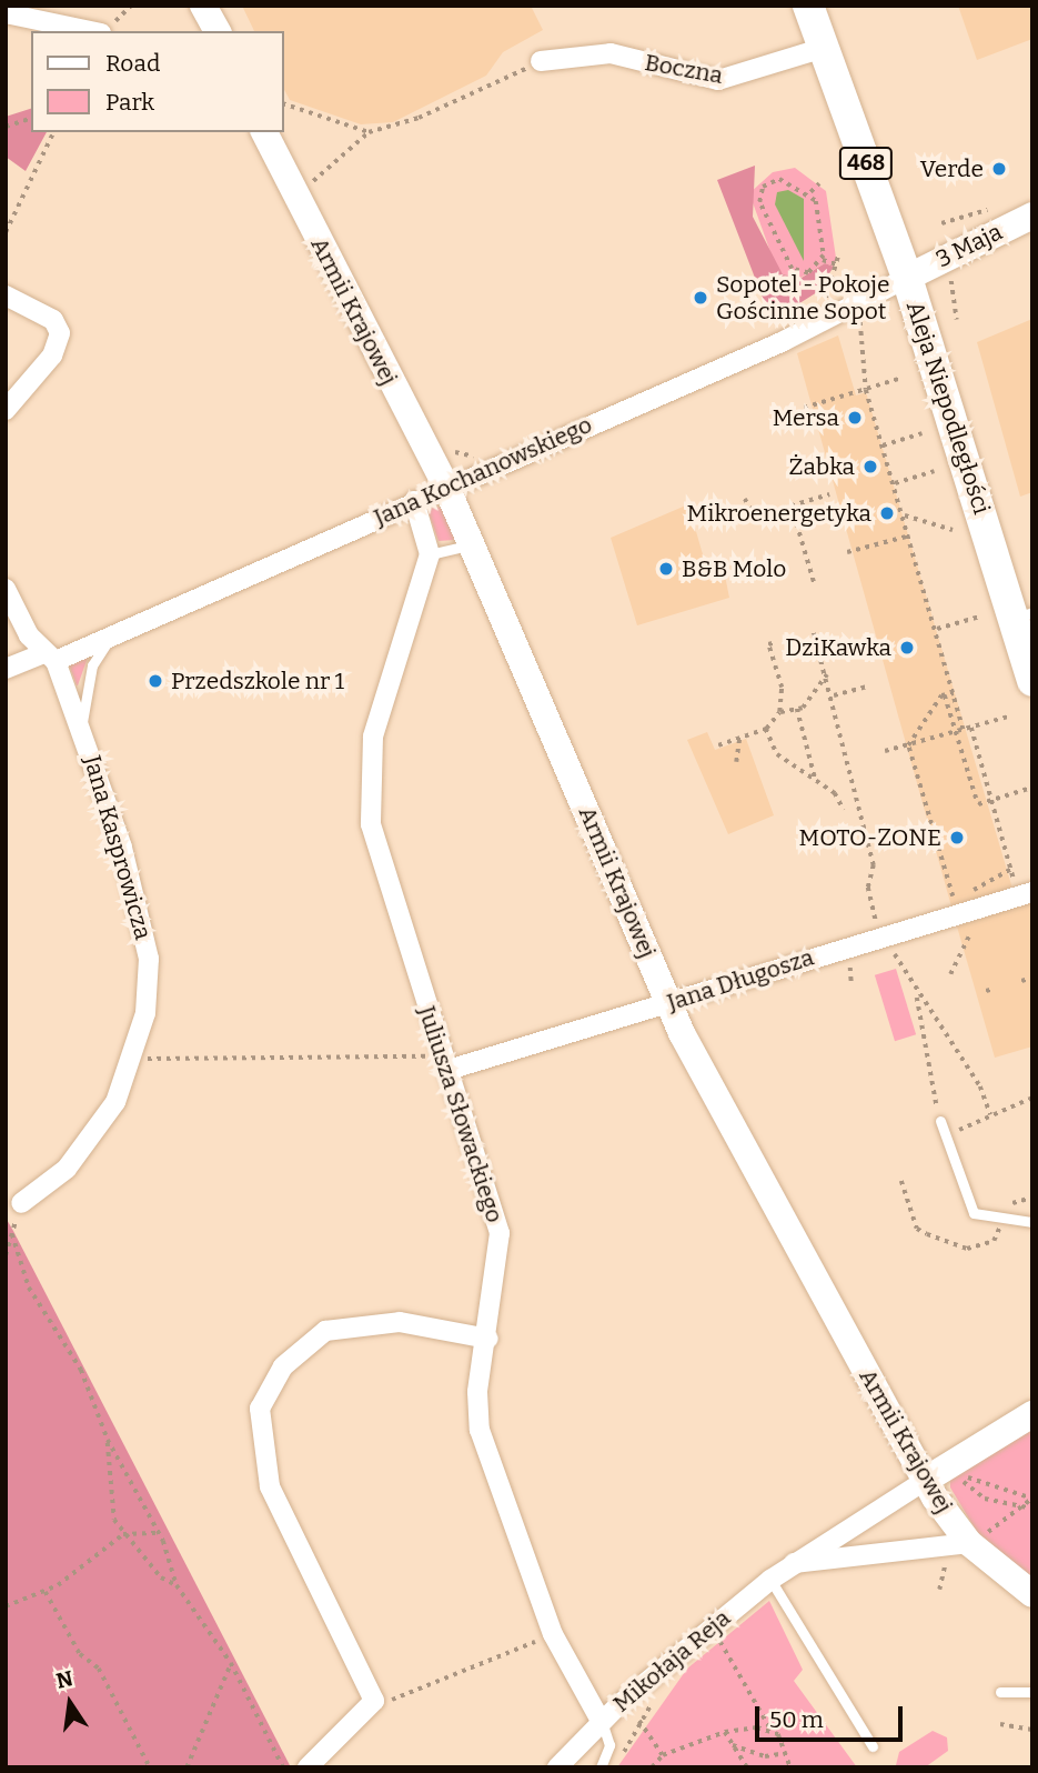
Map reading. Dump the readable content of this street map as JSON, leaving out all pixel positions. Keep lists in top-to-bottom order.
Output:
{
  "streets": {
    "main road": ["468", "Aleja Niepodległości"],
    "street": [
      "Boczna",
      "3 Maja",
      "Armii Krajowej",
      "Jana Kochanowskiego",
      "Jana Kasprowicza",
      "Jana Długosza",
      "Juliusza Słowackiego",
      "Mikołaja Reja"
    ]
  },
  "crossings": [
    ["Boczna", "Aleja Niepodległości"],
    ["3 Maja", "Aleja Niepodległości"],
    ["3 Maja", "Jana Kochanowskiego"],
    ["Armii Krajowej", "Jana Kochanowskiego"],
    ["Armii Krajowej", "Jana Długosza"],
    ["Armii Krajowej", "Mikołaja Reja"],
    ["Aleja Niepodległości", "Jana Kochanowskiego"],
    ["Jana Kochanowskiego", "Jana Kasprowicza"],
    ["Jana Długosza", "Juliusza Słowackiego"],
    ["Juliusza Słowackiego", "Mikołaja Reja"]
  ],
  "places": [
    "Verde",
    "Sopotel - Pokoje Gościnne Sopot",
    "Mersa",
    "Żabka",
    "Mikroenergetyka",
    "B&B Molo",
    "DziKawka",
    "Przedszkole nr 1",
    "MOTO-ZONE"
  ],
  "legend": ["Road", "Park"],
  "scale_bar": "50 m",
  "north": "top"
}
